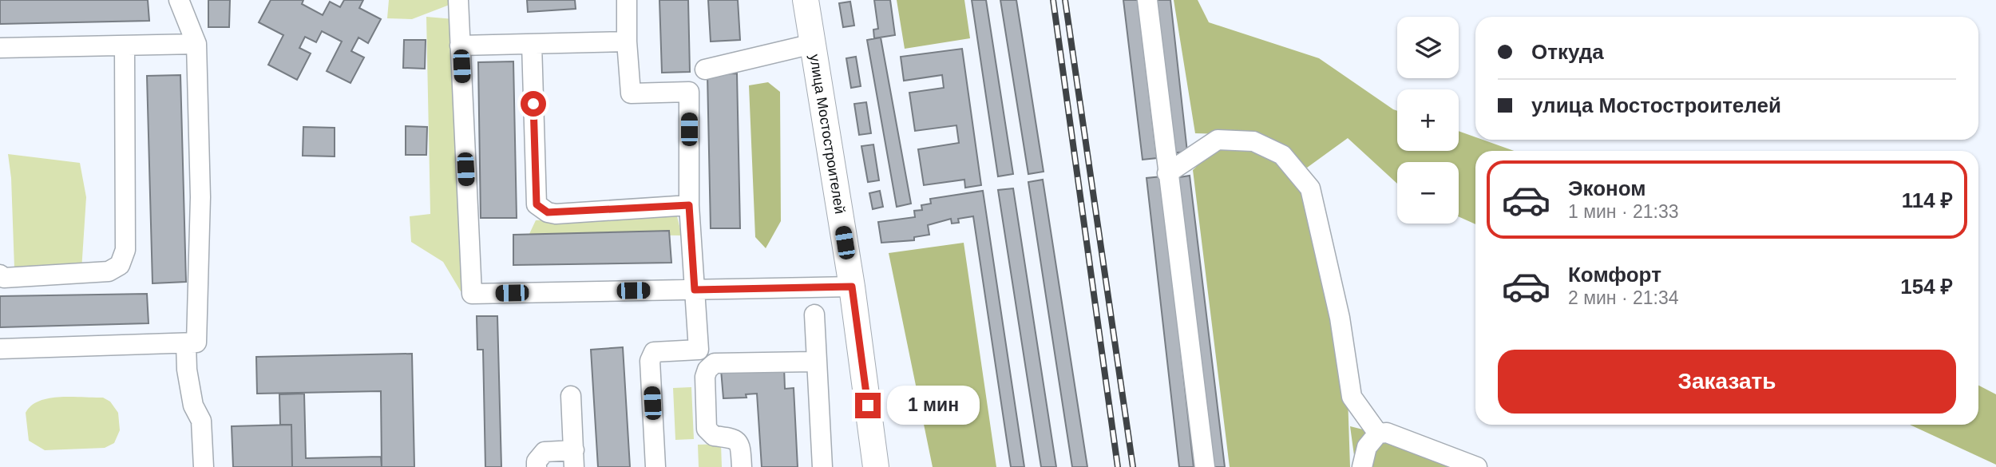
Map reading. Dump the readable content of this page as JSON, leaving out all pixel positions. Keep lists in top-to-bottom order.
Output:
{
  "streets": {
    "main road": ["улица Мостостроителей"]
  },
  "page": {
    "map_buttons": ["+", "−"],
    "banner": ["Откуда", "улица Мостостроителей"],
    "list": [
      {
        "name": "Эконом",
        "note": "1 мин · 21:33",
        "value": "114 ₽"
      },
      {
        "name": "Комфорт",
        "note": "2 мин · 21:34",
        "value": "154 ₽"
      }
    ],
    "buttons": "Заказать",
    "bubble": "1 мин"
  }
}
